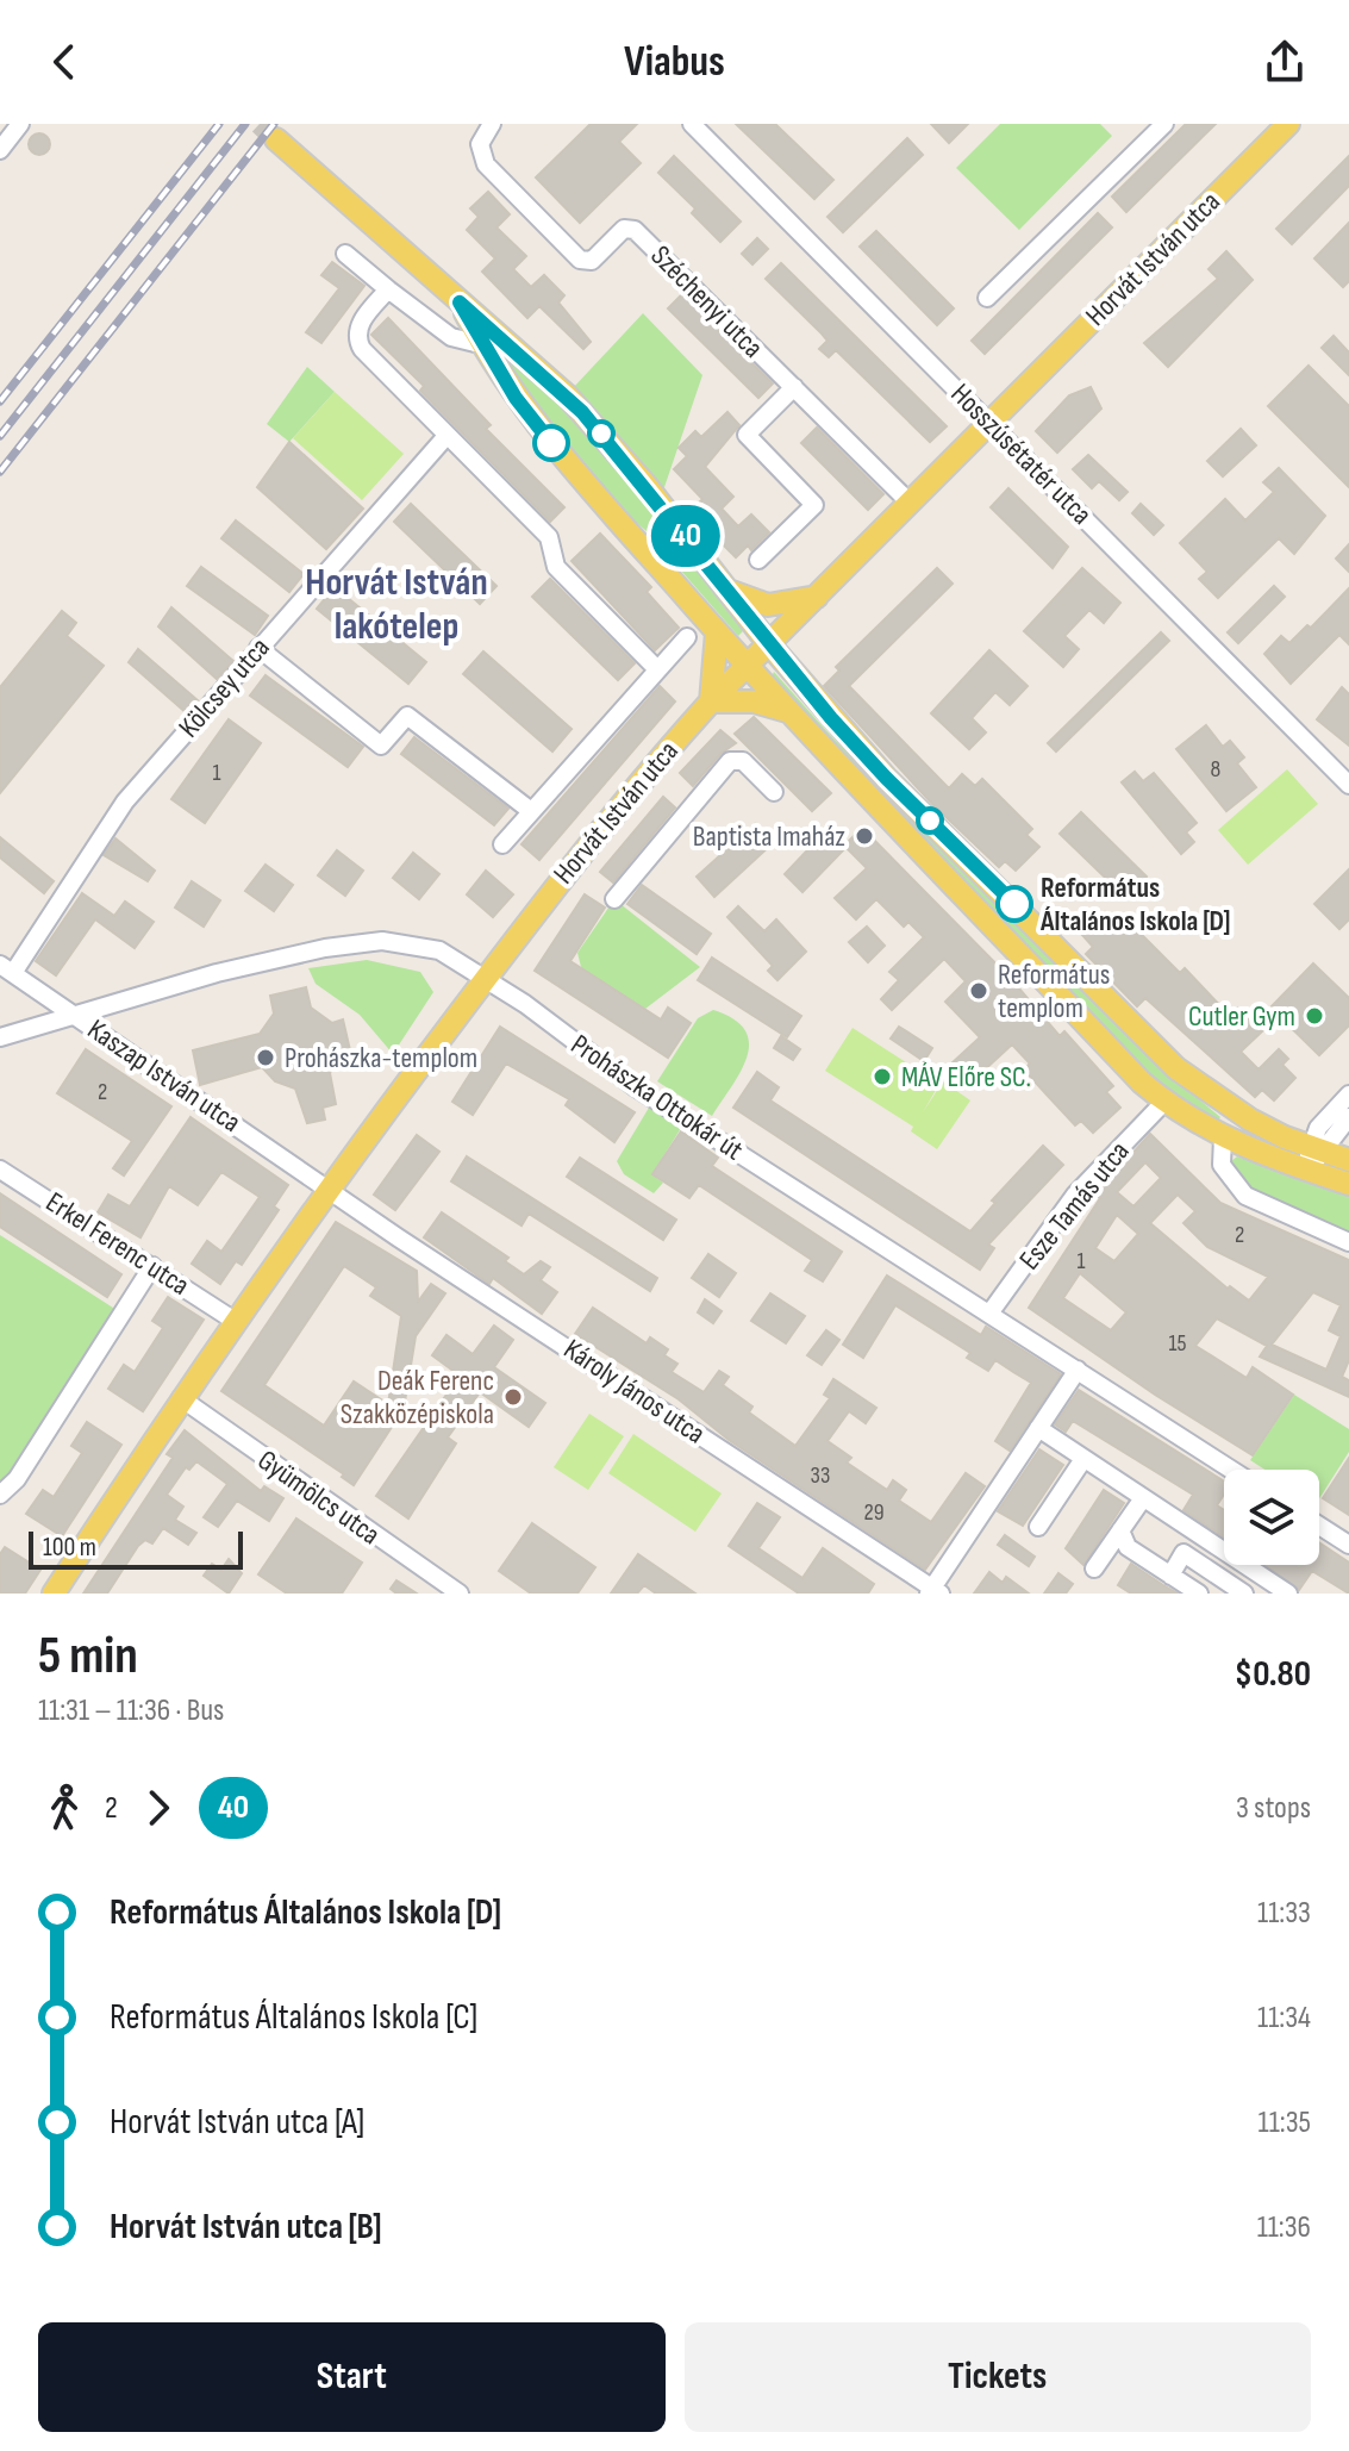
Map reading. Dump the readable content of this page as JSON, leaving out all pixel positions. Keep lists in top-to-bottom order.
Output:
{
  "streets": {
    "main road": ["Horvát István utca"],
    "street": [
      "Széchenyi utca",
      "Hosszúsétatér utca",
      "Kölcsey utca",
      "Kaszap István utca",
      "Prohászka Ottokár út",
      "Esze Tamás utca",
      "Erkel Ferenc utca",
      "Károly János utca",
      "Gyümölcs utca"
    ]
  },
  "crossings": [
    ["Horvát István utca", "Széchenyi utca"],
    ["Horvát István utca", "Hosszúsétatér utca"],
    ["Horvát István utca", "Kaszap István utca"],
    ["Horvát István utca", "Prohászka Ottokár út"],
    ["Horvát István utca", "Erkel Ferenc utca"],
    ["Horvát István utca", "Károly János utca"],
    ["Horvát István utca", "Gyümölcs utca"],
    ["Kölcsey utca", "Kaszap István utca"],
    ["Kaszap István utca", "Prohászka Ottokár út"],
    ["Kaszap István utca", "Károly János utca"],
    ["Prohászka Ottokár út", "Esze Tamás utca"]
  ],
  "districts": ["Horvát István lakótelep"],
  "places": [
    "Baptista Imaház",
    "Református Általános Iskola [D]",
    "Református templom",
    "Cutler Gym",
    "Prohászka-templom",
    "MÁV Előre SC.",
    "Deák Ferenc Szakközépiskola"
  ],
  "lines": ["bus line 40"],
  "house_numbers": [
    "8",
    "1",
    "2",
    "2",
    "1",
    "15",
    "33",
    "29"
  ],
  "scale_bar": "100 m",
  "page": {
    "header": "Viabus",
    "on_map": "40",
    "scale": "100 m",
    "heading": ["5 min", "11:31 – 11:36 · Bus", "$0.80"],
    "legs": ["2", "40", "3 stops"],
    "list": [
      {
        "name": "Református Általános Iskola [D]",
        "value": "11:33"
      },
      {
        "name": "Református Általános Iskola [C]",
        "value": "11:34"
      },
      {
        "name": "Horvát István utca [A]",
        "value": "11:35"
      },
      {
        "name": "Horvát István utca [B]",
        "value": "11:36"
      }
    ],
    "buttons": ["Start", "Tickets"]
  }
}
